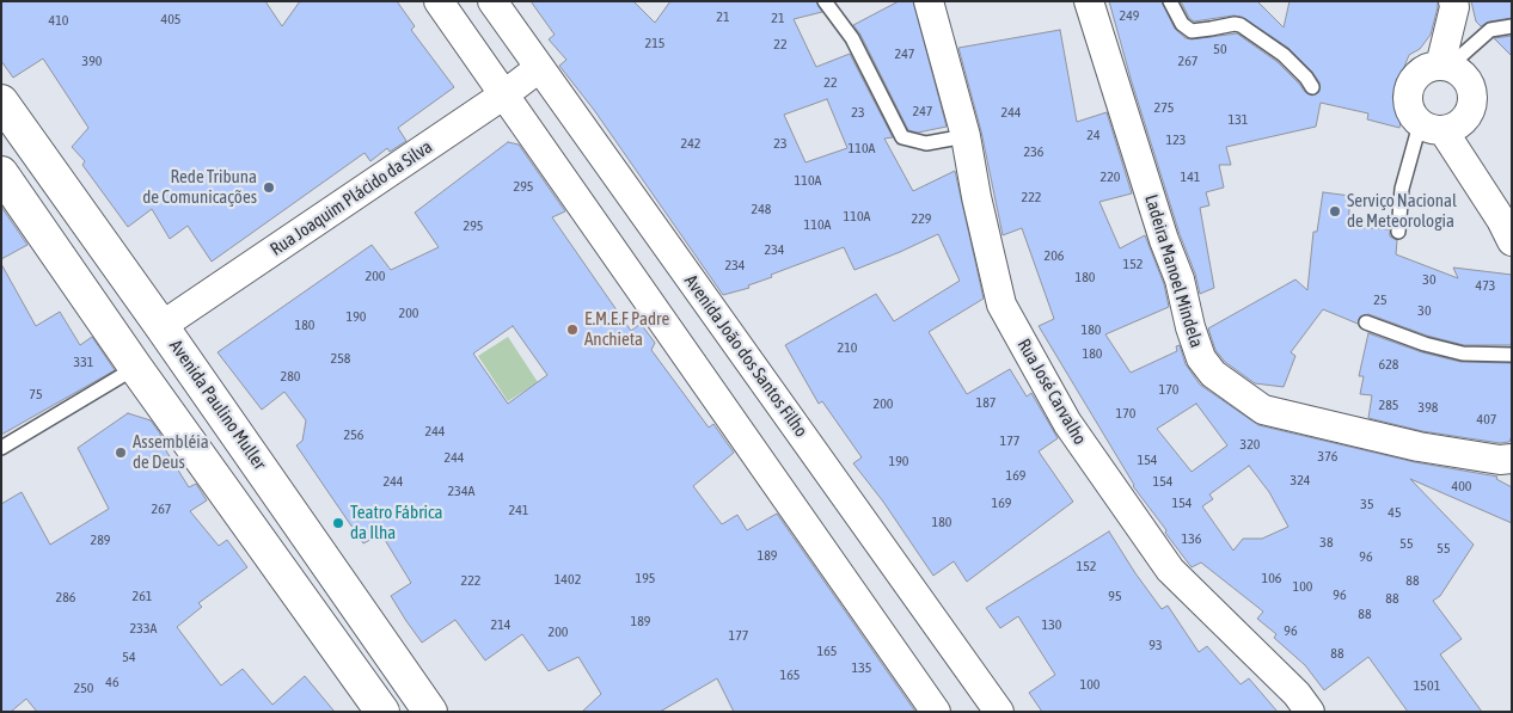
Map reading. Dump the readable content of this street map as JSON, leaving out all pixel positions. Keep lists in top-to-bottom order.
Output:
{
  "streets": {
    "main road": ["Avenida Paulino Muller"],
    "street": [
      "Rua Joaquim Plácido da Silva",
      "Ladeira Manoel Mindela",
      "Avenida João dos Santos Filho",
      "Rua José Carvalho"
    ]
  },
  "crossings": [
    ["Rua Joaquim Plácido da Silva", "Avenida João dos Santos Filho"],
    ["Rua Joaquim Plácido da Silva", "Avenida Paulino Muller"]
  ],
  "places": [
    "Rede Tribuna de Comunicações",
    "Serviço Nacional de Meteorologia",
    "E.M.E.F Padre Anchieta",
    "Assembléia de Deus",
    "Teatro Fábrica da Ilha"
  ],
  "house_numbers": [
    "249",
    "21",
    "21",
    "405",
    "410",
    "215",
    "22",
    "50",
    "247",
    "390",
    "267",
    "22",
    "275",
    "247",
    "23",
    "244",
    "131",
    "24",
    "123",
    "242",
    "23",
    "110A",
    "236",
    "220",
    "141",
    "110A",
    "295",
    "222",
    "248",
    "110A",
    "229",
    "110A",
    "295",
    "234",
    "206",
    "152",
    "234",
    "200",
    "180",
    "30",
    "473",
    "25",
    "30",
    "200",
    "190",
    "180",
    "180",
    "210",
    "180",
    "258",
    "331",
    "628",
    "280",
    "170",
    "75",
    "187",
    "200",
    "285",
    "398",
    "170",
    "407",
    "244",
    "256",
    "177",
    "320",
    "376",
    "244",
    "154",
    "190",
    "169",
    "324",
    "244",
    "154",
    "400",
    "234A",
    "169",
    "154",
    "35",
    "267",
    "241",
    "45",
    "180",
    "136",
    "289",
    "38",
    "55",
    "55",
    "189",
    "96",
    "152",
    "195",
    "106",
    "1402",
    "222",
    "88",
    "100",
    "96",
    "261",
    "95",
    "286",
    "88",
    "88",
    "189",
    "214",
    "130",
    "233A",
    "96",
    "200",
    "177",
    "93",
    "165",
    "88",
    "54",
    "135",
    "165",
    "46",
    "100",
    "1501",
    "250"
  ]
}
